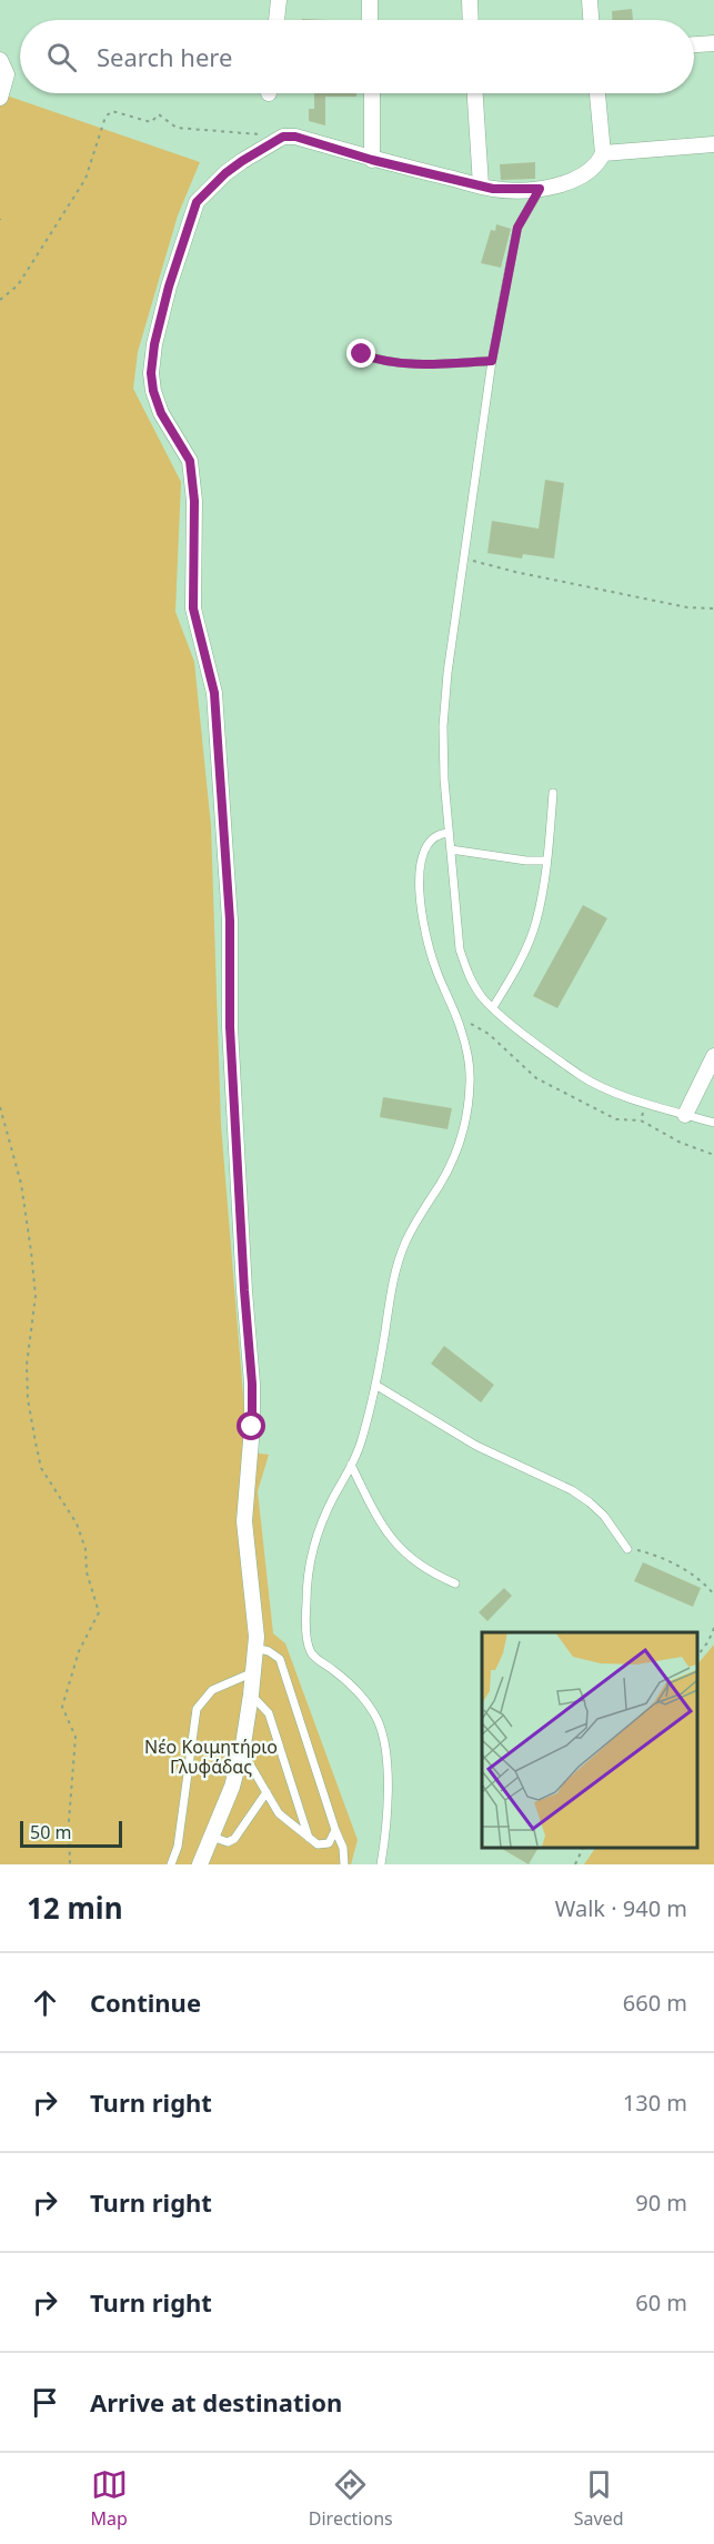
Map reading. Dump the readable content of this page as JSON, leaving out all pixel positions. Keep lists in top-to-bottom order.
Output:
{
  "parks": ["Νέο Κοιμητήριο Γλυφάδας"],
  "scale_bar": "50 m",
  "page": {
    "search": "Search here",
    "scale": "50 m",
    "heading": ["12 min", "Walk · 940 m"],
    "list": [
      ["Continue", "660 m"],
      ["Turn right", "130 m"],
      ["Turn right", "90 m"],
      ["Turn right", "60 m"],
      "Arrive at destination"
    ],
    "nav": ["Map", "Directions", "Saved"]
  }
}
